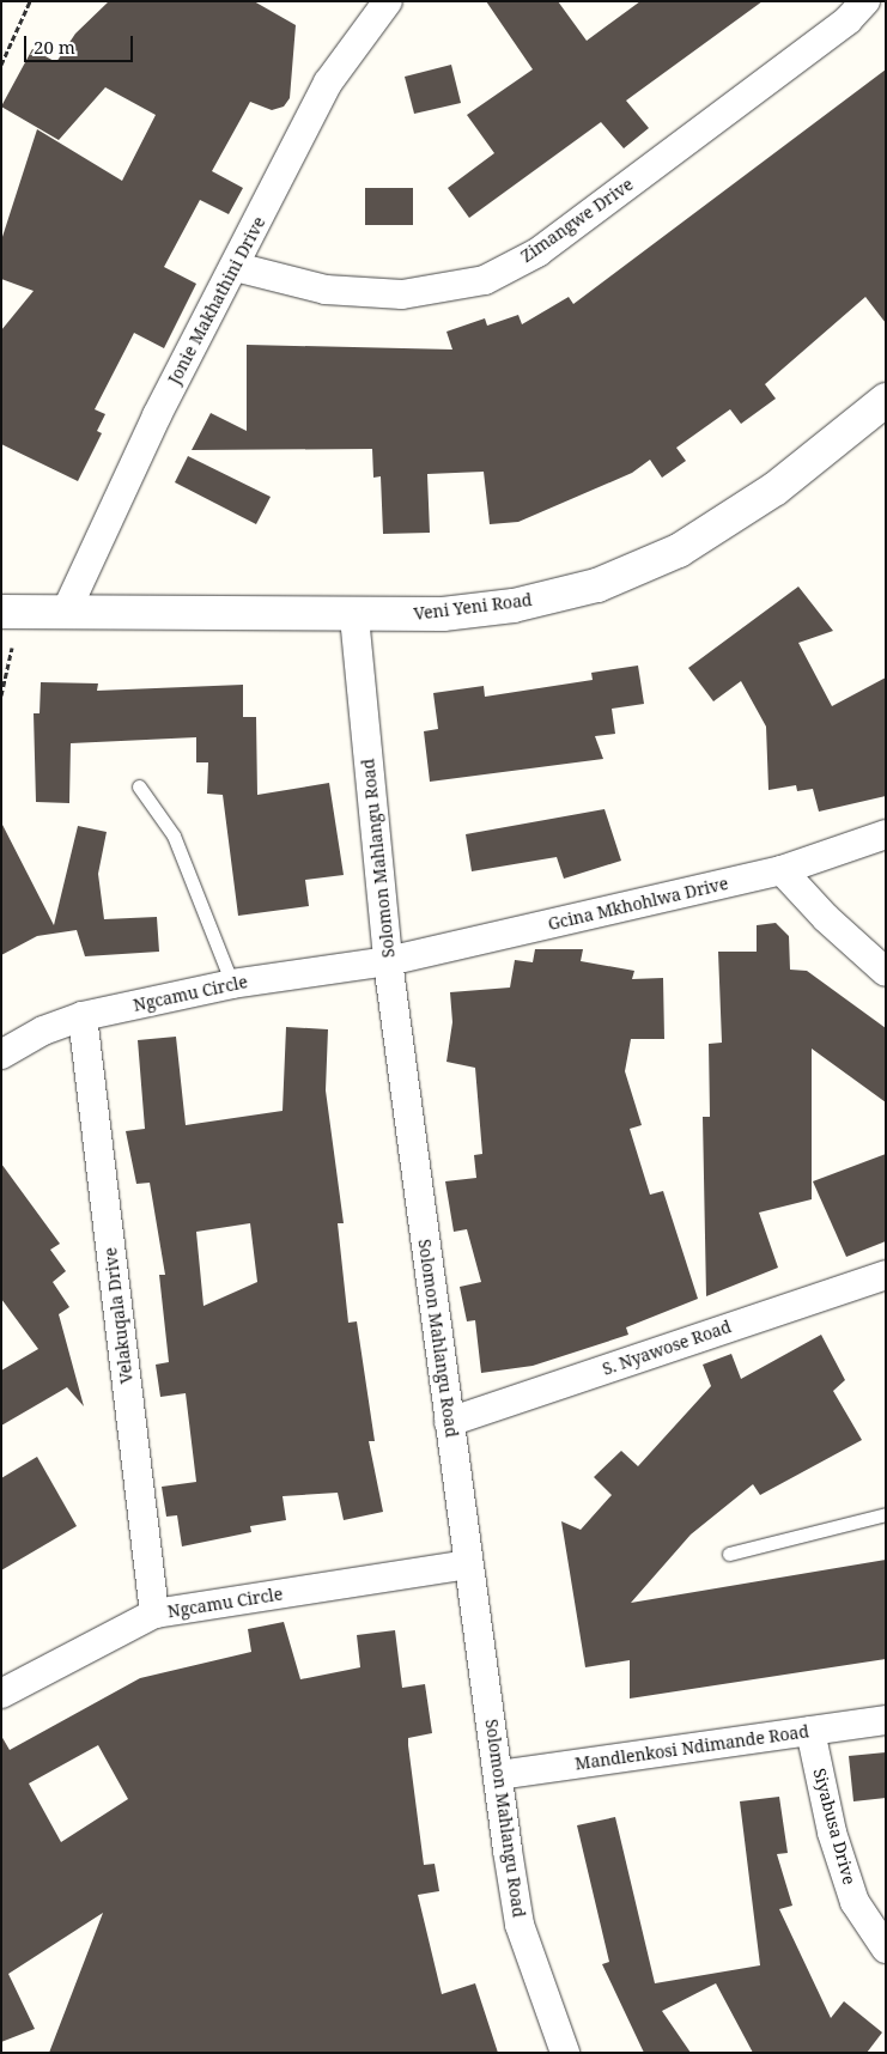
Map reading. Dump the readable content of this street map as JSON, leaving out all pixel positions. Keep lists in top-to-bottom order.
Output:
{
  "streets": {
    "street": [
      "Zimangwe Drive",
      "Jonie Makhathini Drive",
      "Veni Yeni Road",
      "Solomon Mahlangu Road",
      "Gcina Mkhohlwa Drive",
      "Ngcamu Circle",
      "Velakuqala Drive",
      "S. Nyawose Road",
      "Mandlenkosi Ndimande Road",
      "Siyabusa Drive"
    ]
  },
  "crossings": [
    ["Zimangwe Drive", "Jonie Makhathini Drive"],
    ["Jonie Makhathini Drive", "Veni Yeni Road"],
    ["Veni Yeni Road", "Solomon Mahlangu Road"],
    ["Solomon Mahlangu Road", "Gcina Mkhohlwa Drive"],
    ["Solomon Mahlangu Road", "Ngcamu Circle"],
    ["Solomon Mahlangu Road", "S. Nyawose Road"],
    ["Solomon Mahlangu Road", "Mandlenkosi Ndimande Road"],
    ["Gcina Mkhohlwa Drive", "Ngcamu Circle"],
    ["Ngcamu Circle", "Velakuqala Drive"],
    ["Mandlenkosi Ndimande Road", "Siyabusa Drive"]
  ],
  "scale_bar": "20 m"
}
